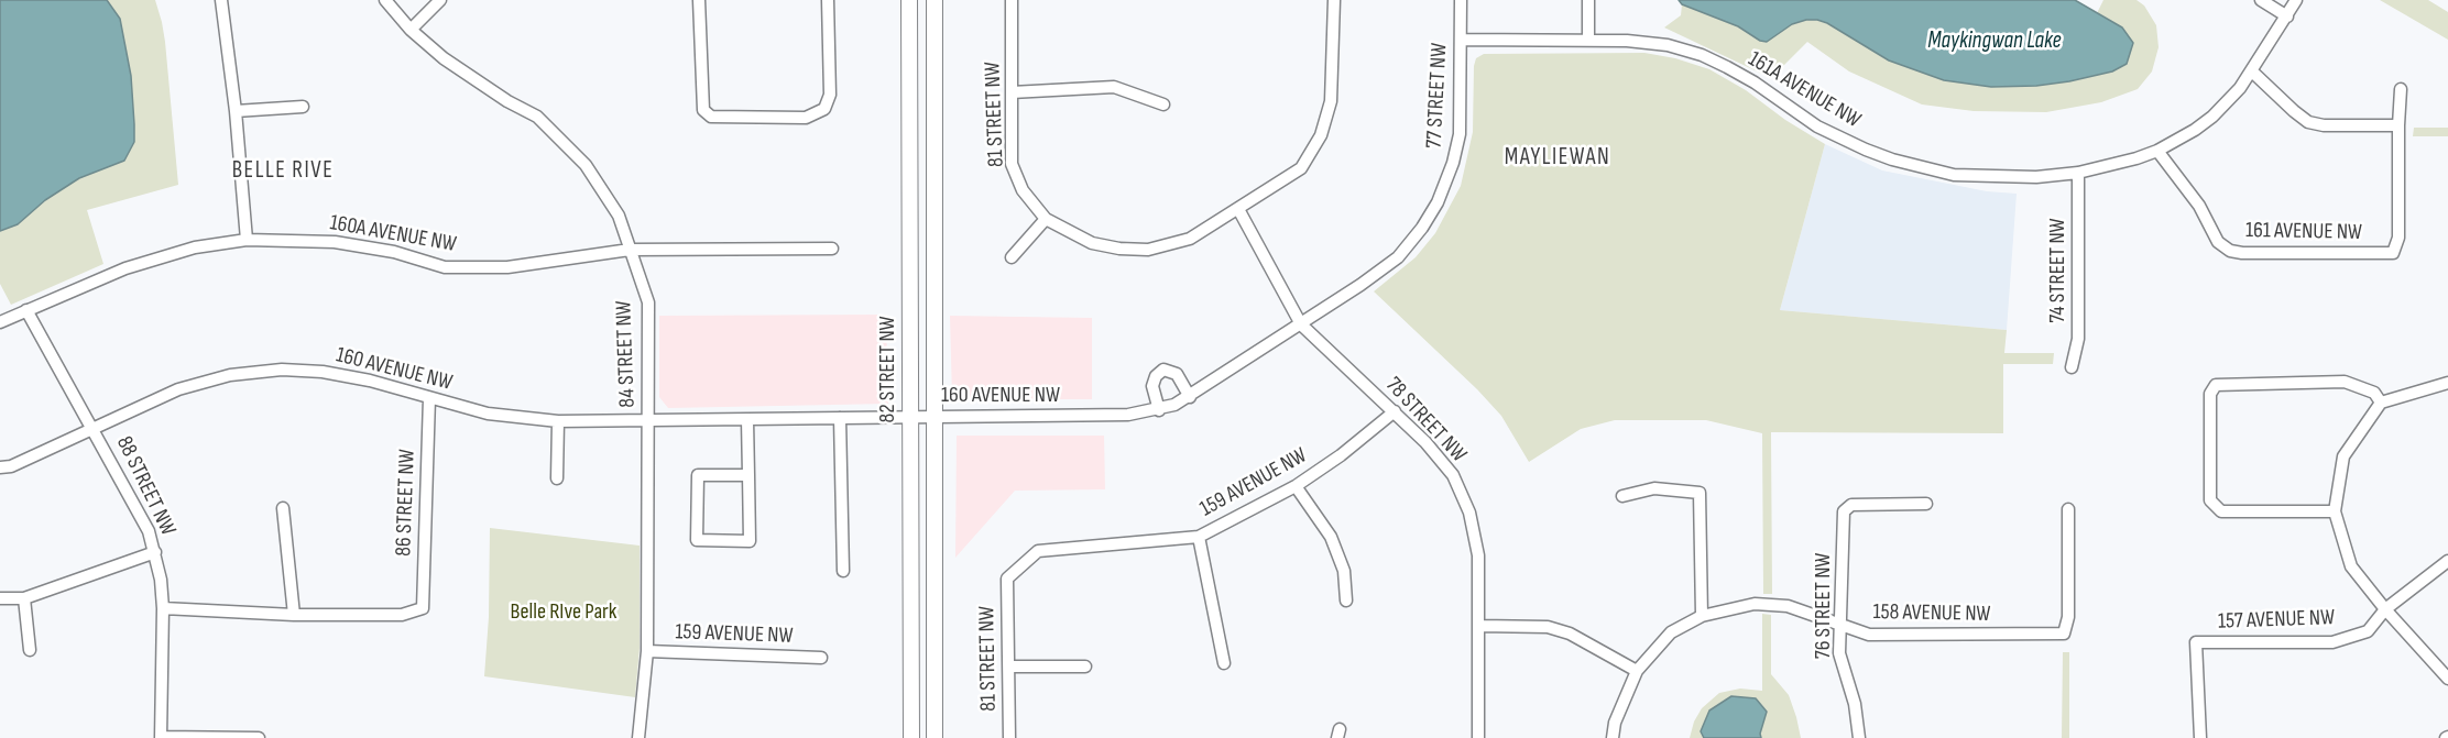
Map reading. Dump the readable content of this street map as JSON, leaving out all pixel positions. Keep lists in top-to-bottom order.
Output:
{
  "streets": {
    "main road": ["82 STREET NW"],
    "street": [
      "161A AVENUE NW",
      "77 STREET NW",
      "81 STREET NW",
      "161 AVENUE NW",
      "160A AVENUE NW",
      "74 STREET NW",
      "84 STREET NW",
      "160 AVENUE NW",
      "78 STREET NW",
      "159 AVENUE NW",
      "88 STREET NW",
      "86 STREET NW",
      "76 STREET NW",
      "158 AVENUE NW",
      "157 AVENUE NW"
    ]
  },
  "crossings": [
    ["161A AVENUE NW", "77 STREET NW"],
    ["161A AVENUE NW", "161 AVENUE NW"],
    ["161A AVENUE NW", "74 STREET NW"],
    ["77 STREET NW", "160 AVENUE NW"],
    ["81 STREET NW", "159 AVENUE NW"],
    ["160A AVENUE NW", "84 STREET NW"],
    ["160A AVENUE NW", "88 STREET NW"],
    ["84 STREET NW", "160 AVENUE NW"],
    ["84 STREET NW", "159 AVENUE NW"],
    ["160 AVENUE NW", "82 STREET NW"],
    ["160 AVENUE NW", "78 STREET NW"],
    ["160 AVENUE NW", "88 STREET NW"],
    ["160 AVENUE NW", "86 STREET NW"],
    ["78 STREET NW", "159 AVENUE NW"],
    ["76 STREET NW", "158 AVENUE NW"]
  ],
  "districts": ["MAYLIEWAN", "BELLE RIVE"],
  "water": ["Maykingwan Lake"],
  "parks": ["Belle RIve Park"]
}
